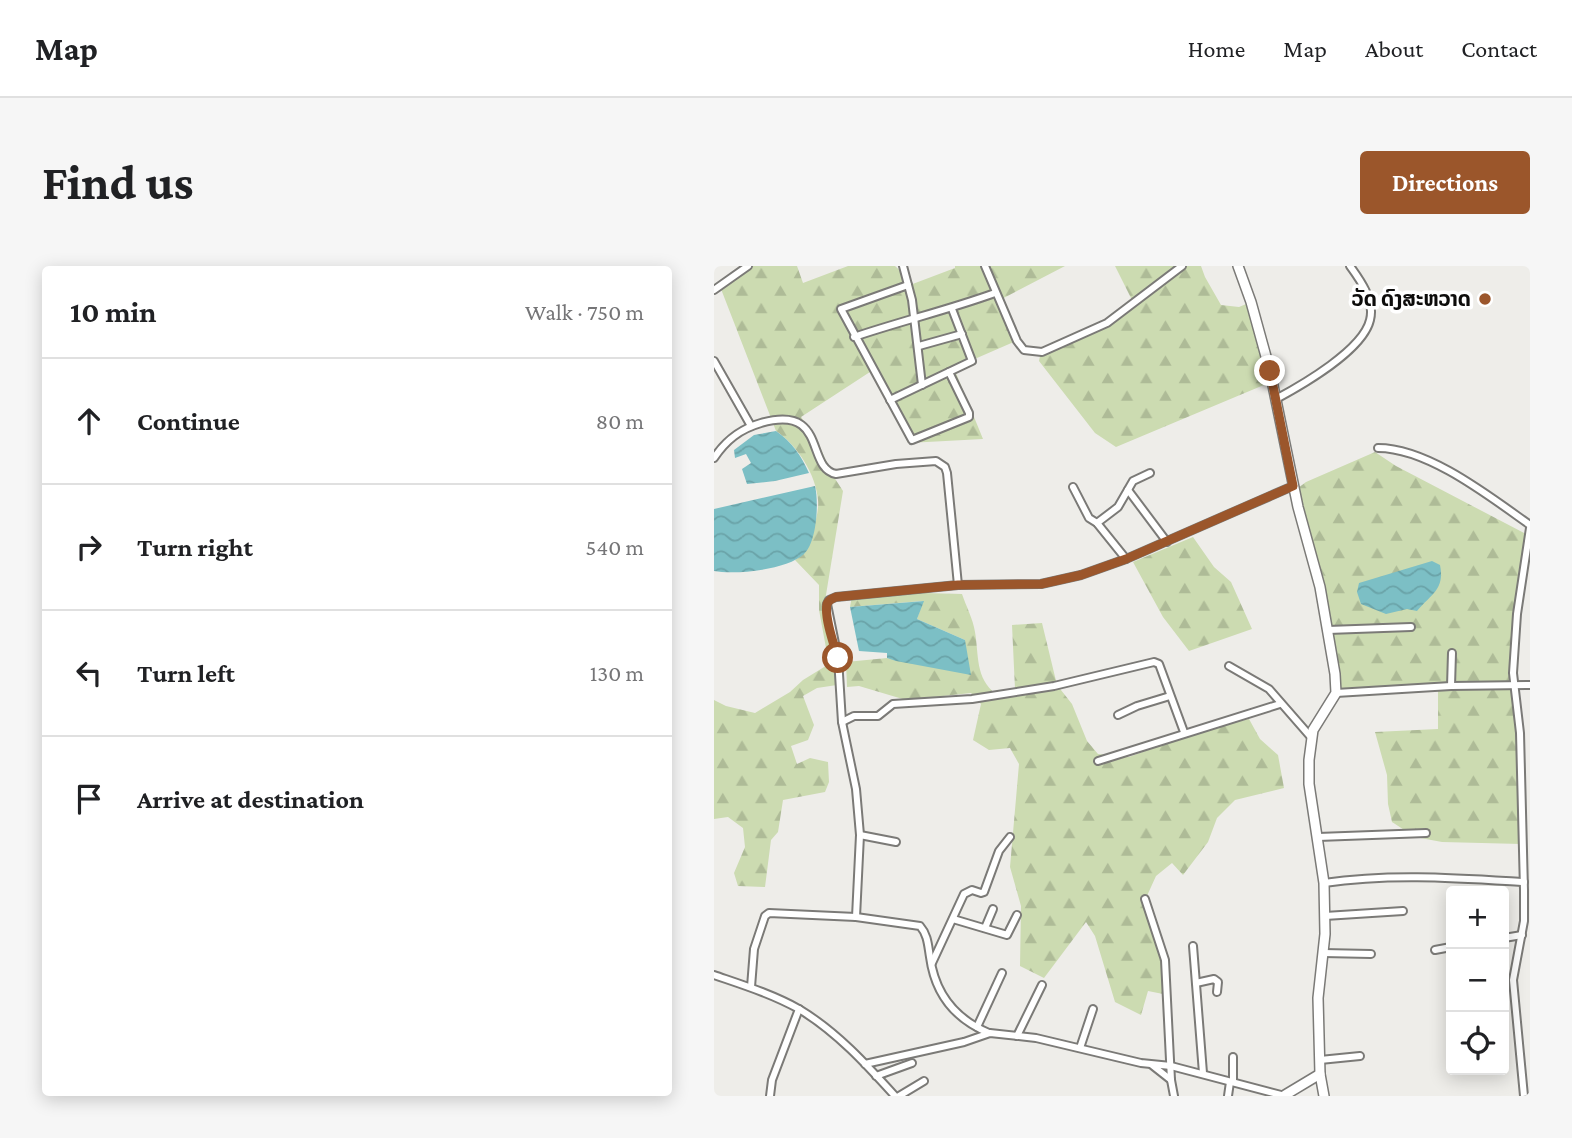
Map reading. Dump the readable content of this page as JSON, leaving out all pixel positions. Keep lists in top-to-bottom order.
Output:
{
  "places": ["ວັດ ດົງສະຫວາດ"],
  "page": {
    "header": "Map",
    "nav": [
      "Home",
      "Map",
      "About",
      "Contact"
    ],
    "buttons": "Directions",
    "title": "Find us",
    "heading": ["10 min", "Walk · 750 m"],
    "list": [
      ["Continue", "80 m"],
      ["Turn right", "540 m"],
      ["Turn left", "130 m"],
      "Arrive at destination"
    ],
    "map_buttons": ["+", "−"]
  }
}
